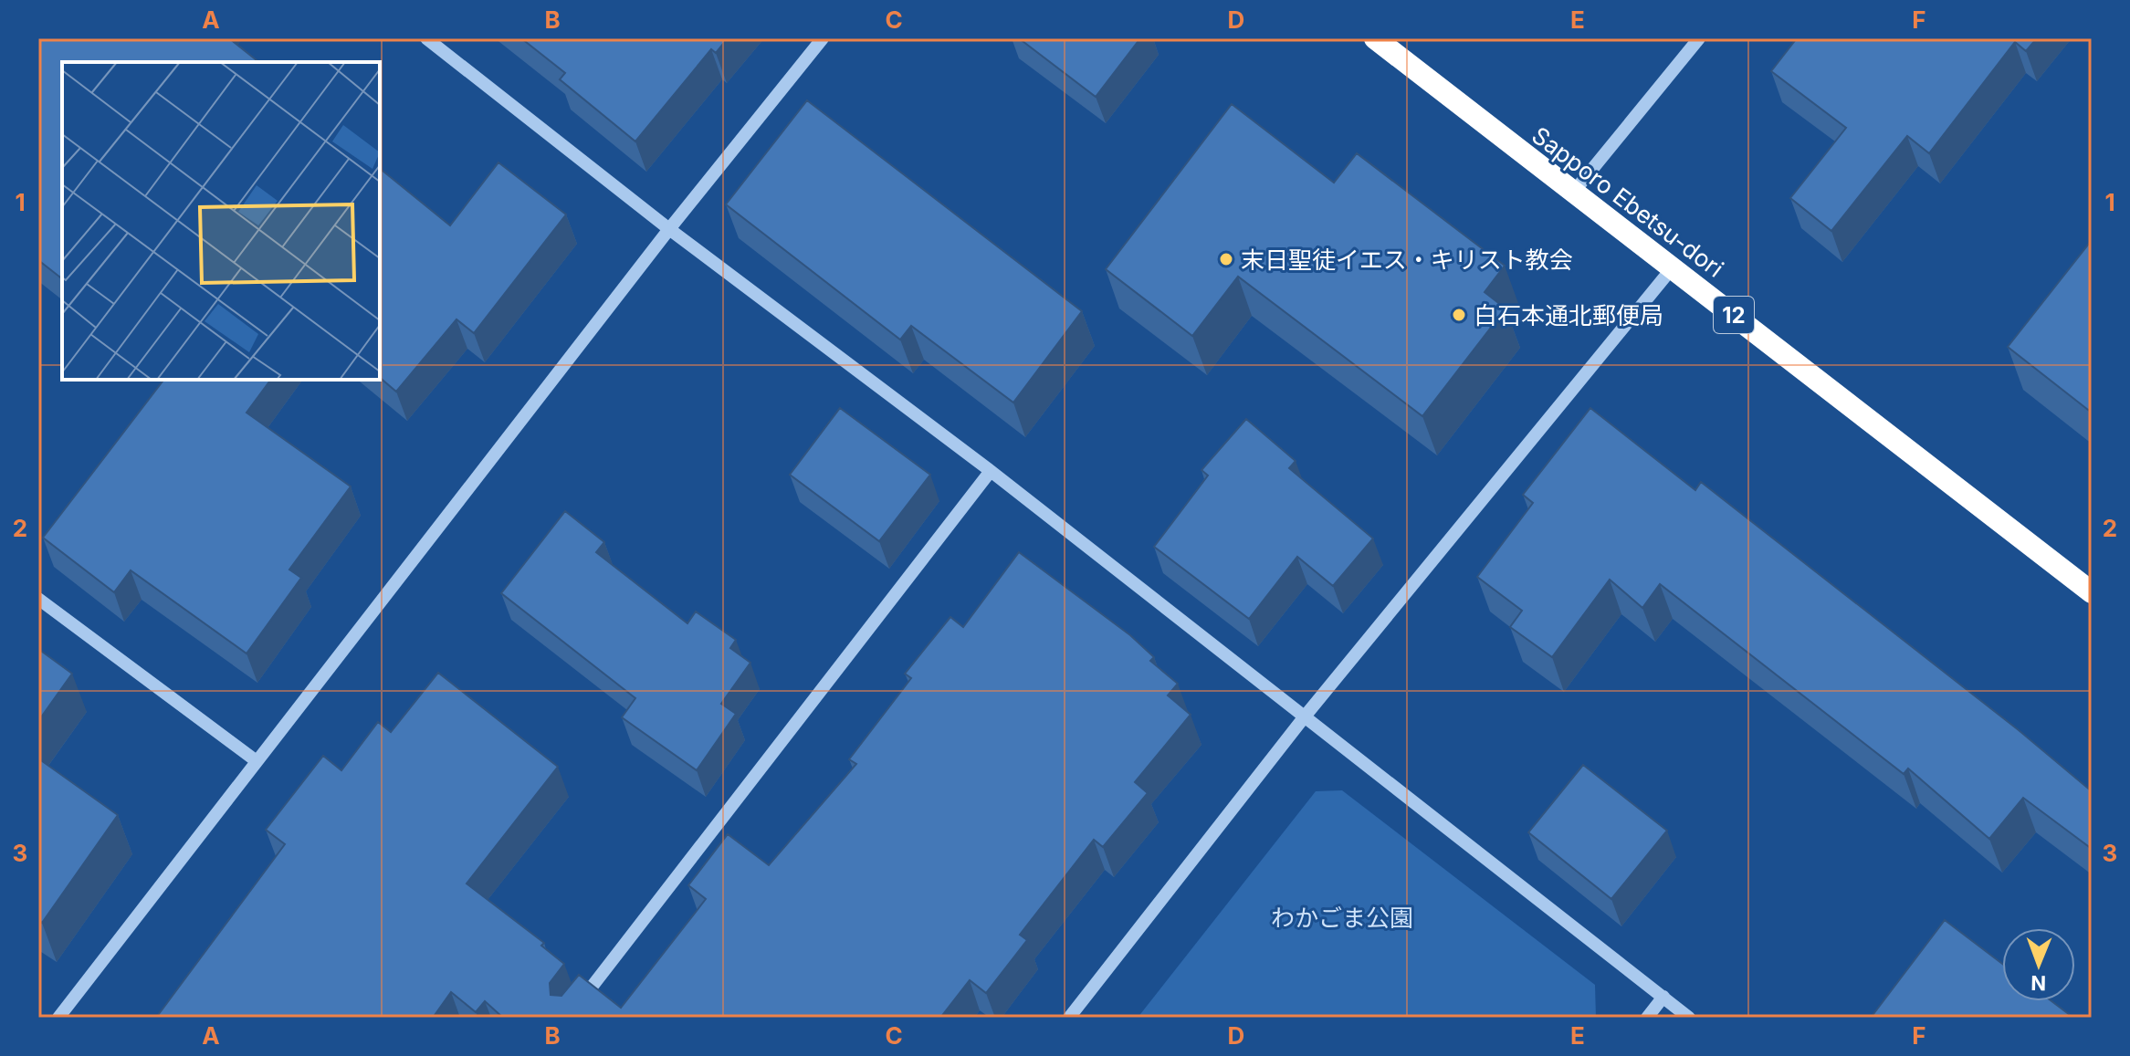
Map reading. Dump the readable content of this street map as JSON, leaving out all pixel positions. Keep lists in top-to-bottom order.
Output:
{
  "streets": {
    "highway": ["Sapporo Ebetsu-dori", "12"]
  },
  "parks": ["わかごま公園"],
  "places": ["末日聖徒イエス・キリスト教会", "白石本通北郵便局"],
  "north": "bottom",
  "grid": {
    "columns": [
      "A",
      "B",
      "C",
      "D",
      "E",
      "F"
    ],
    "rows": ["1", "2", "3"]
  }
}
